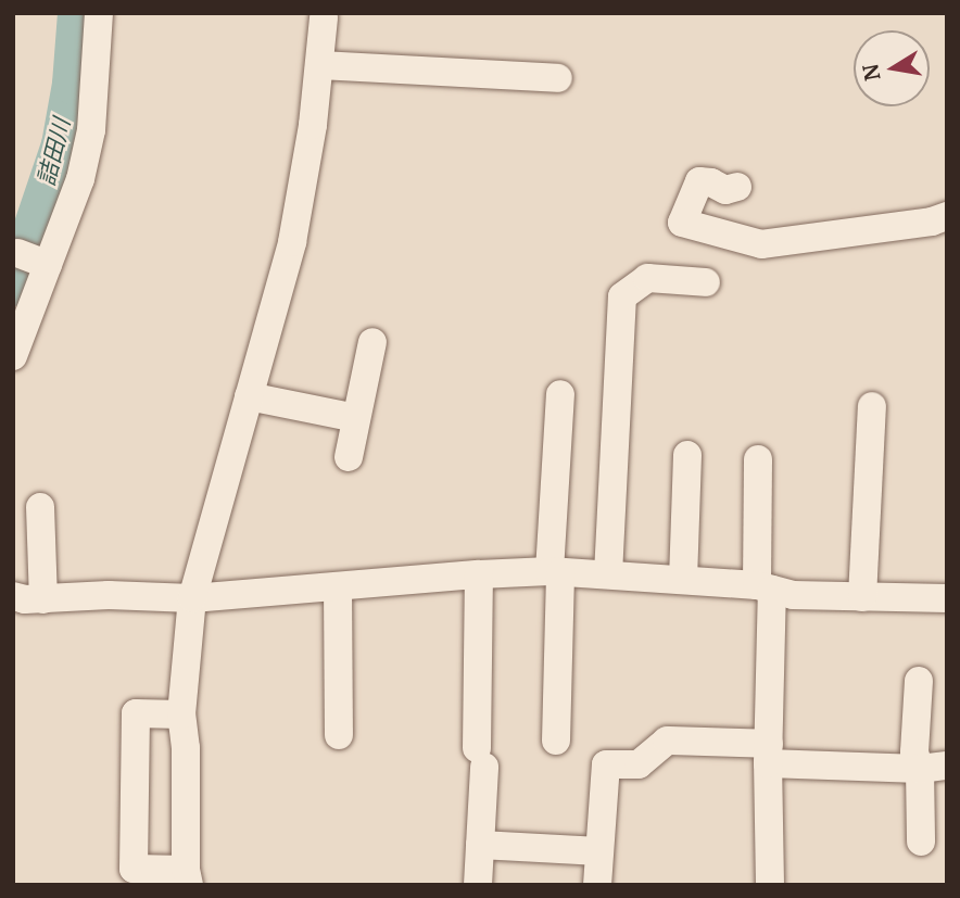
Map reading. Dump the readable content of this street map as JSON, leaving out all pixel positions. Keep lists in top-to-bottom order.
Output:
{
  "water": ["詰田川"],
  "north": "left"
}
